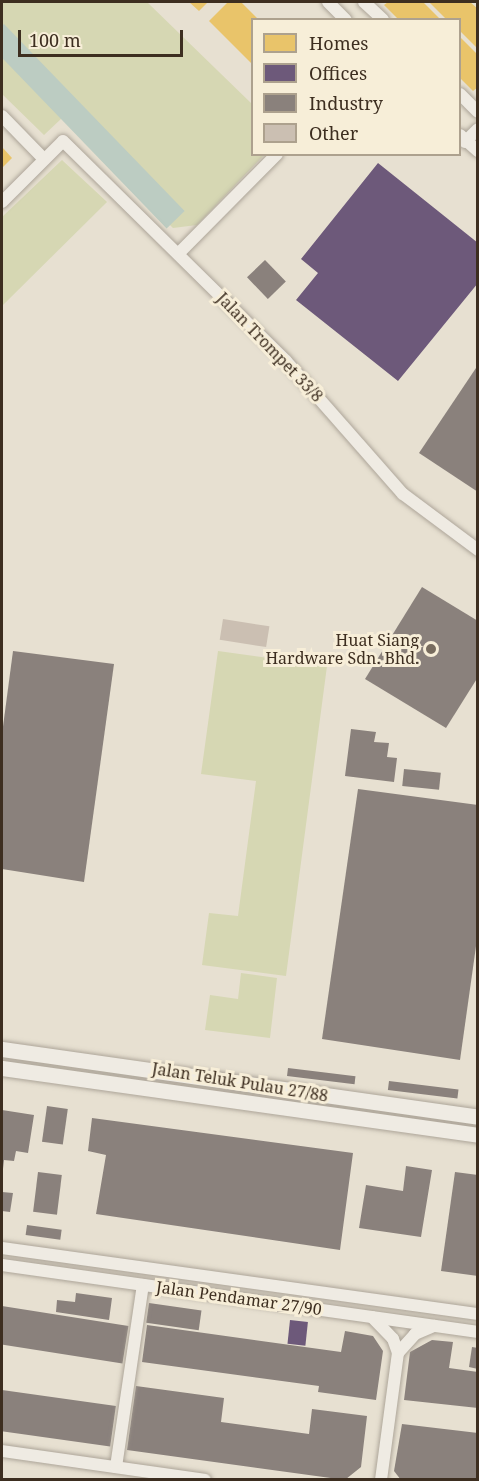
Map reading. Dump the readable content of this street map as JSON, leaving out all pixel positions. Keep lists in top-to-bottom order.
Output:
{
  "streets": {
    "street": ["Jalan Trompet 33/8", "Jalan Teluk Pulau 27/88", "Jalan Pendamar 27/90"]
  },
  "places": ["Huat Siang Hardware Sdn. Bhd."],
  "legend": [
    "Homes",
    "Offices",
    "Industry",
    "Other"
  ],
  "scale_bar": "100 m"
}
